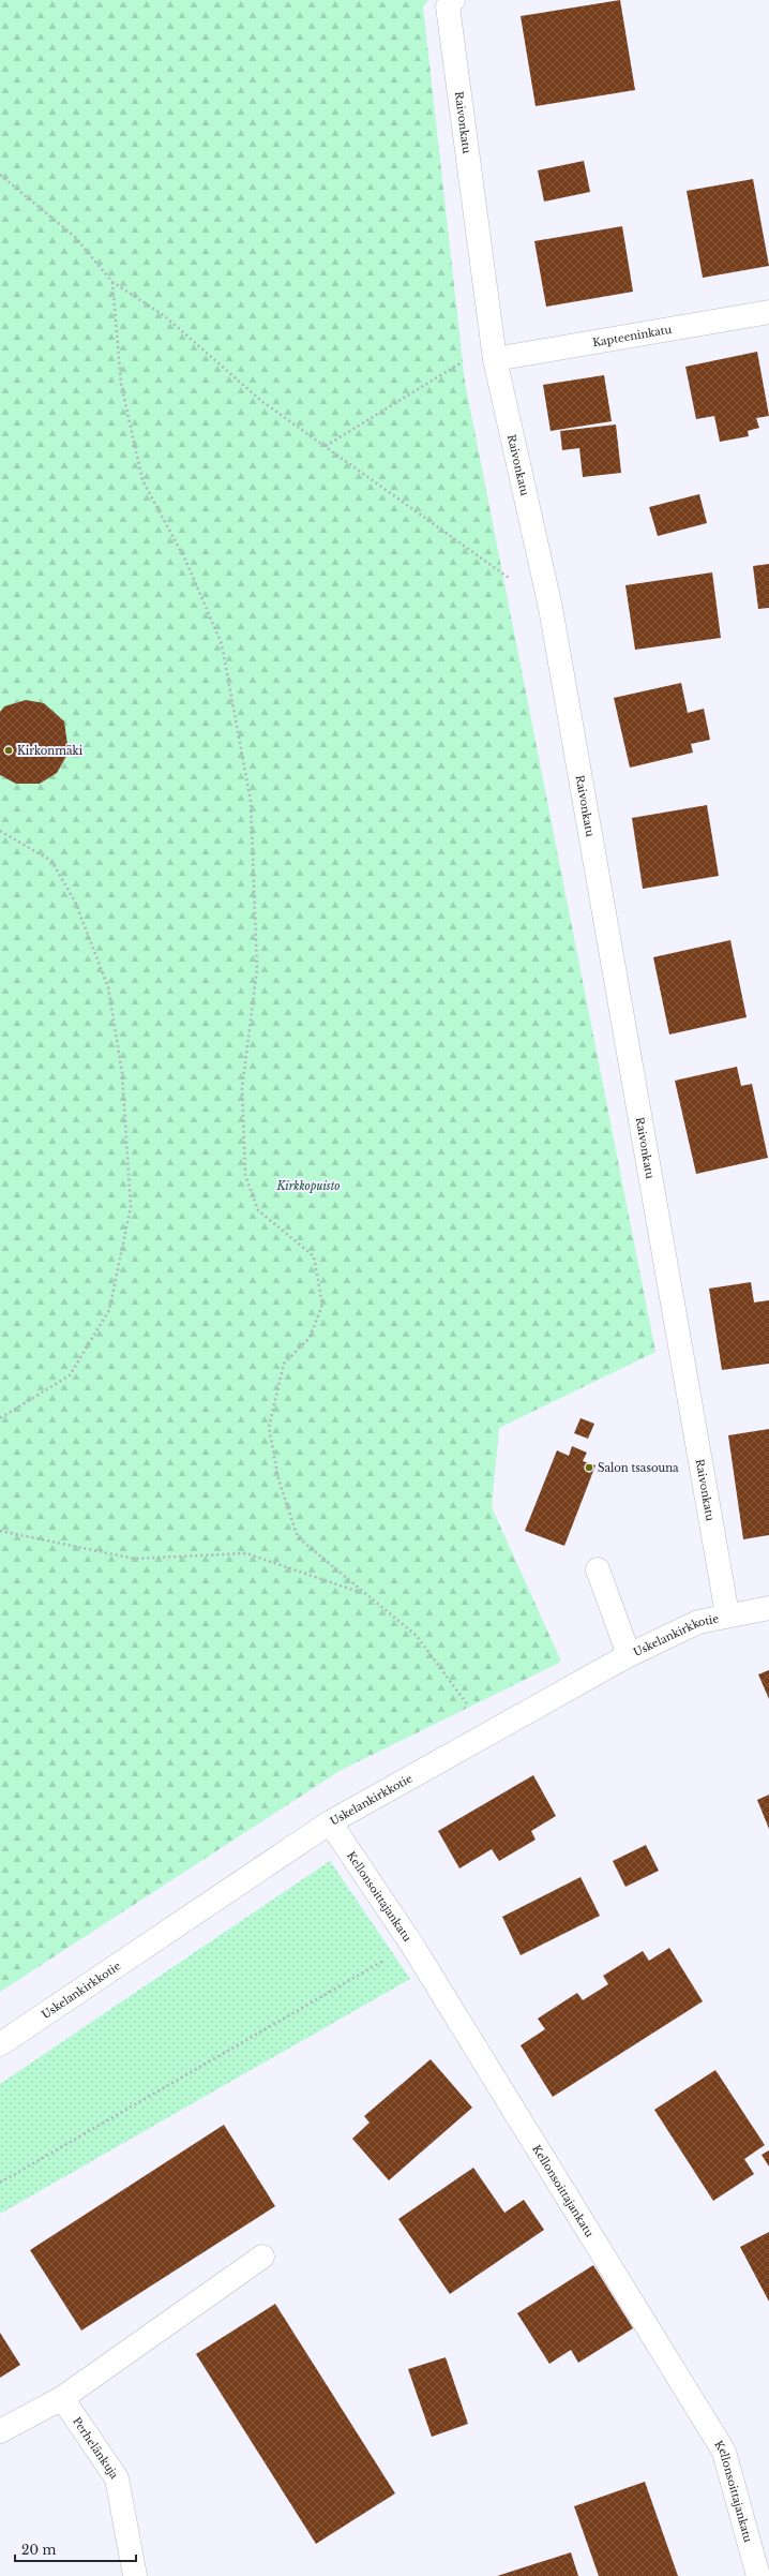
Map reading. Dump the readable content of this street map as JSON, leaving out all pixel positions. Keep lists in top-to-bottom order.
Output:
{
  "streets": {
    "street": [
      "Raivonkatu",
      "Kapteeninkatu",
      "Uskelankirkkotie",
      "Kellonsoittajankatu",
      "Perhelänkuja"
    ]
  },
  "crossings": [
    ["Raivonkatu", "Kapteeninkatu"],
    ["Raivonkatu", "Uskelankirkkotie"],
    ["Uskelankirkkotie", "Kellonsoittajankatu"]
  ],
  "parks": ["Kirkkopuisto"],
  "places": ["Kirkonmäki", "Salon tsasouna"],
  "scale_bar": "20 m"
}
